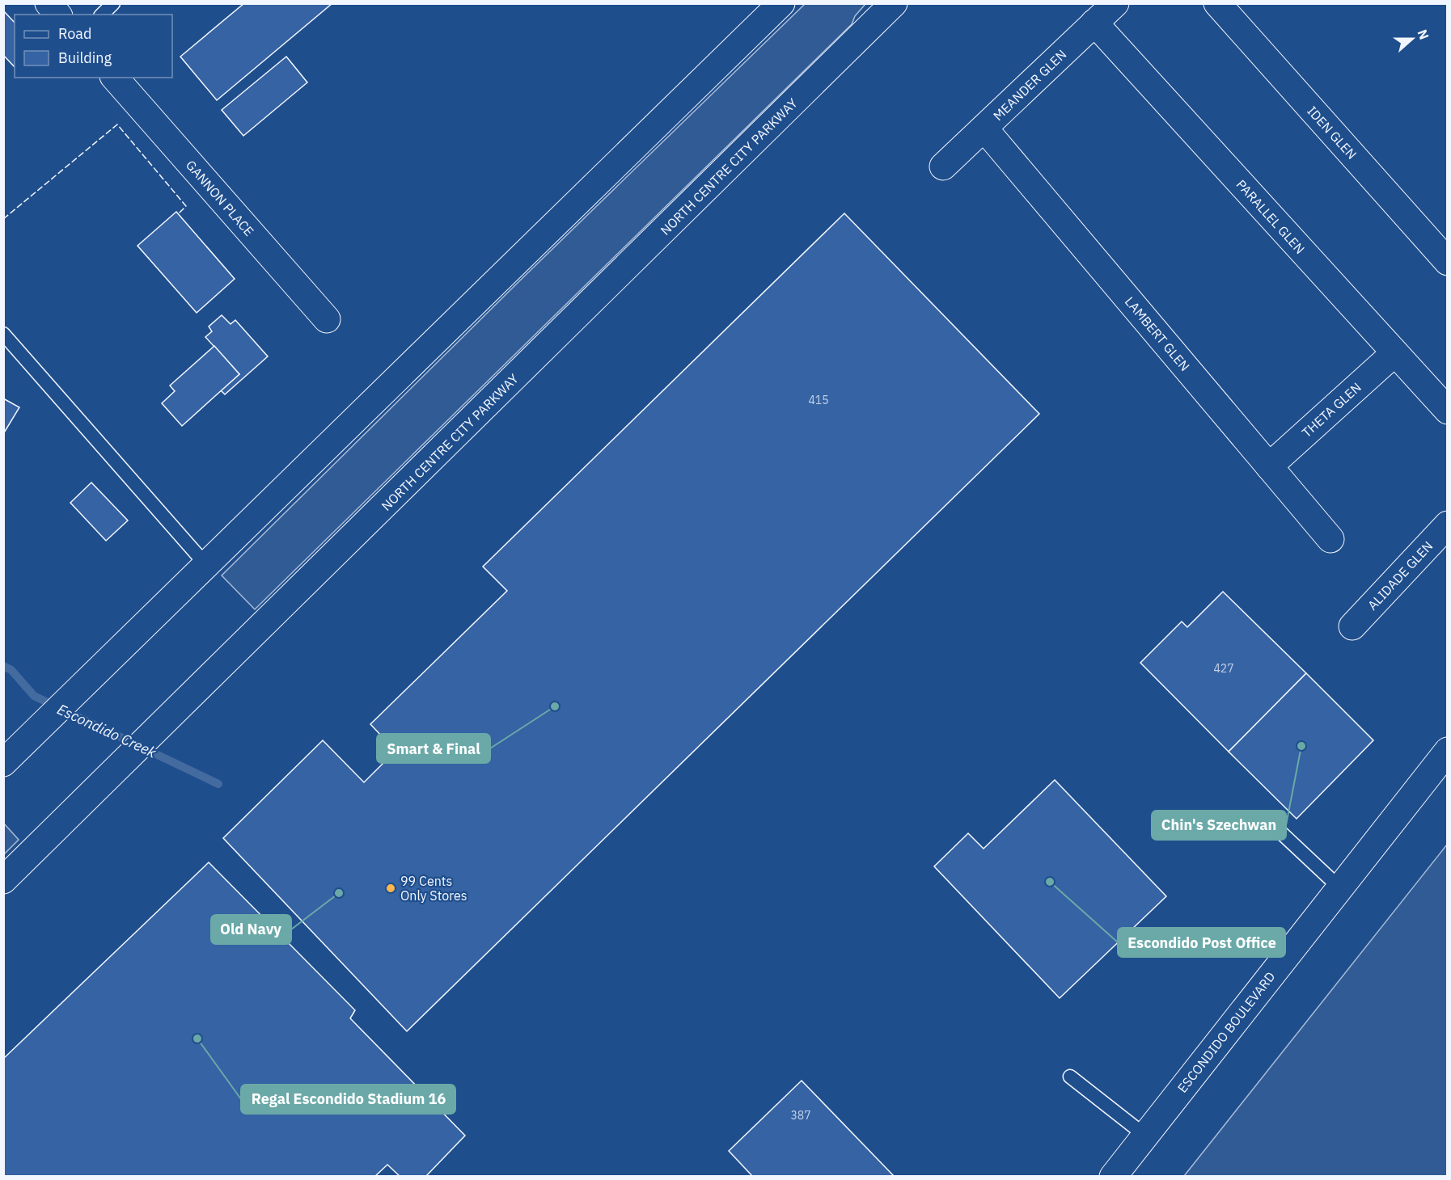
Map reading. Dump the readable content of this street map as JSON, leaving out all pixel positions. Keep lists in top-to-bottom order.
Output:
{
  "streets": {
    "main road": [
      "MEANDER GLEN",
      "IDEN GLEN",
      "NORTH CENTRE CITY PARKWAY",
      "GANNON PLACE",
      "PARALLEL GLEN",
      "LAMBERT GLEN",
      "THETA GLEN",
      "ALIDADE GLEN",
      "ESCONDIDO BOULEVARD"
    ]
  },
  "crossings": [
    ["MEANDER GLEN", "PARALLEL GLEN"],
    ["MEANDER GLEN", "LAMBERT GLEN"],
    ["PARALLEL GLEN", "THETA GLEN"],
    ["LAMBERT GLEN", "THETA GLEN"]
  ],
  "water": ["Escondido Creek"],
  "places": [
    "Smart & Final",
    "Chin's Szechwan",
    "Escondido Post Office",
    "99 Cents Only Stores",
    "Old Navy",
    "Regal Escondido Stadium 16"
  ],
  "house_numbers": ["415", "427", "387"],
  "legend": ["Road", "Building"],
  "north": "right"
}
